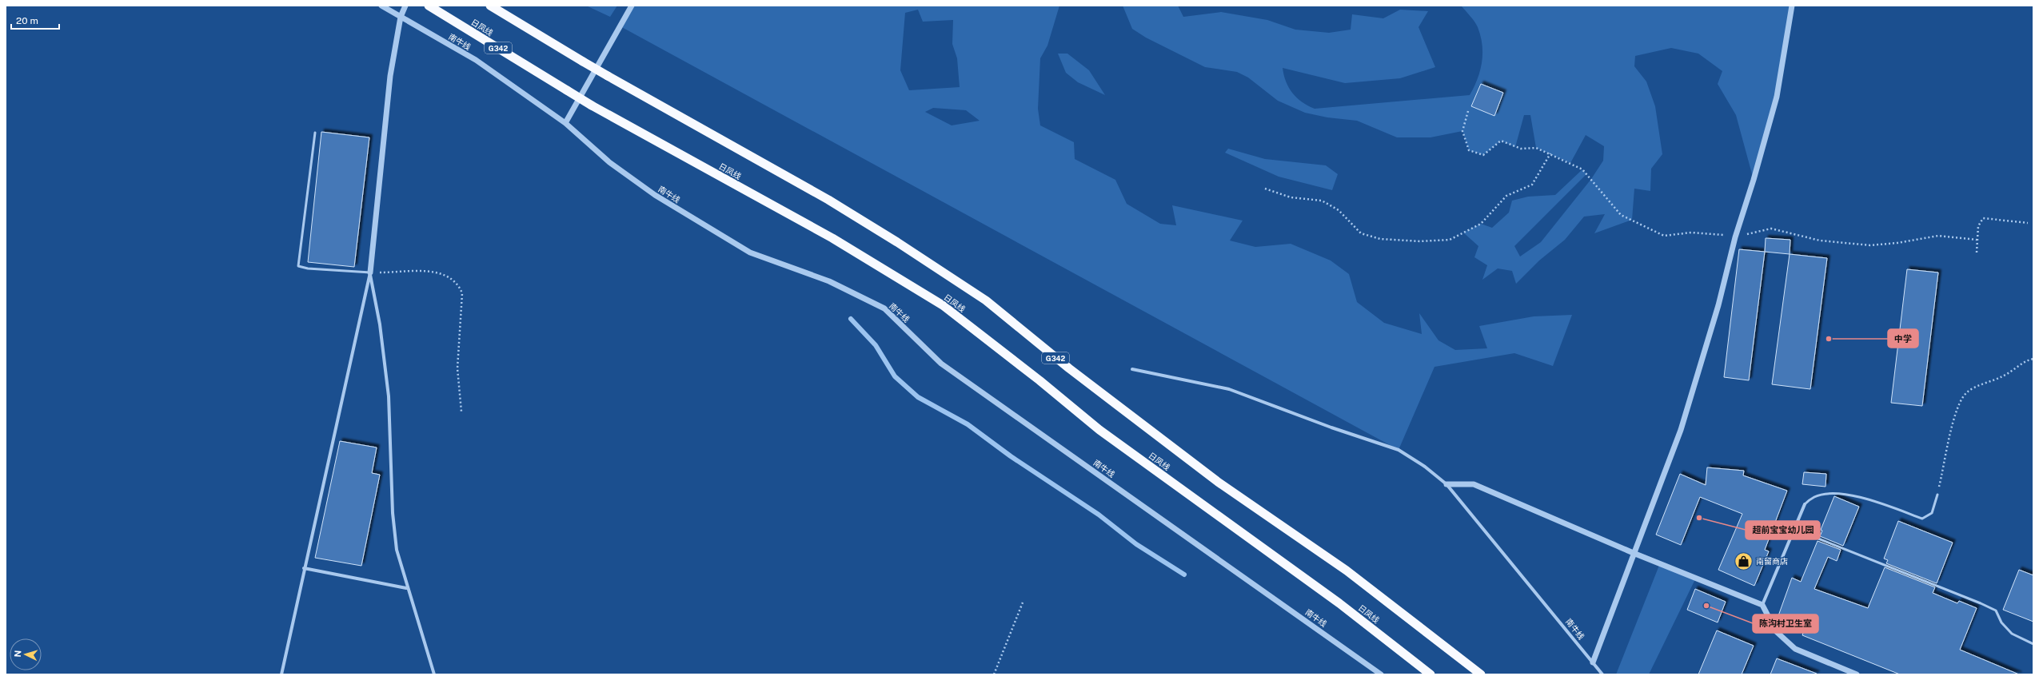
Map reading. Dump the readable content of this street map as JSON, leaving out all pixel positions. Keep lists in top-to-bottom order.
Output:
{
  "streets": {
    "highway": ["日凤线", "G342"],
    "street": ["南牛线"]
  },
  "places": {
    "other": ["中学", "超前宝宝幼儿园", "陈沟村卫生室"],
    "shop": ["南留商店"]
  },
  "scale_bar": "20 m",
  "north": "left"
}
